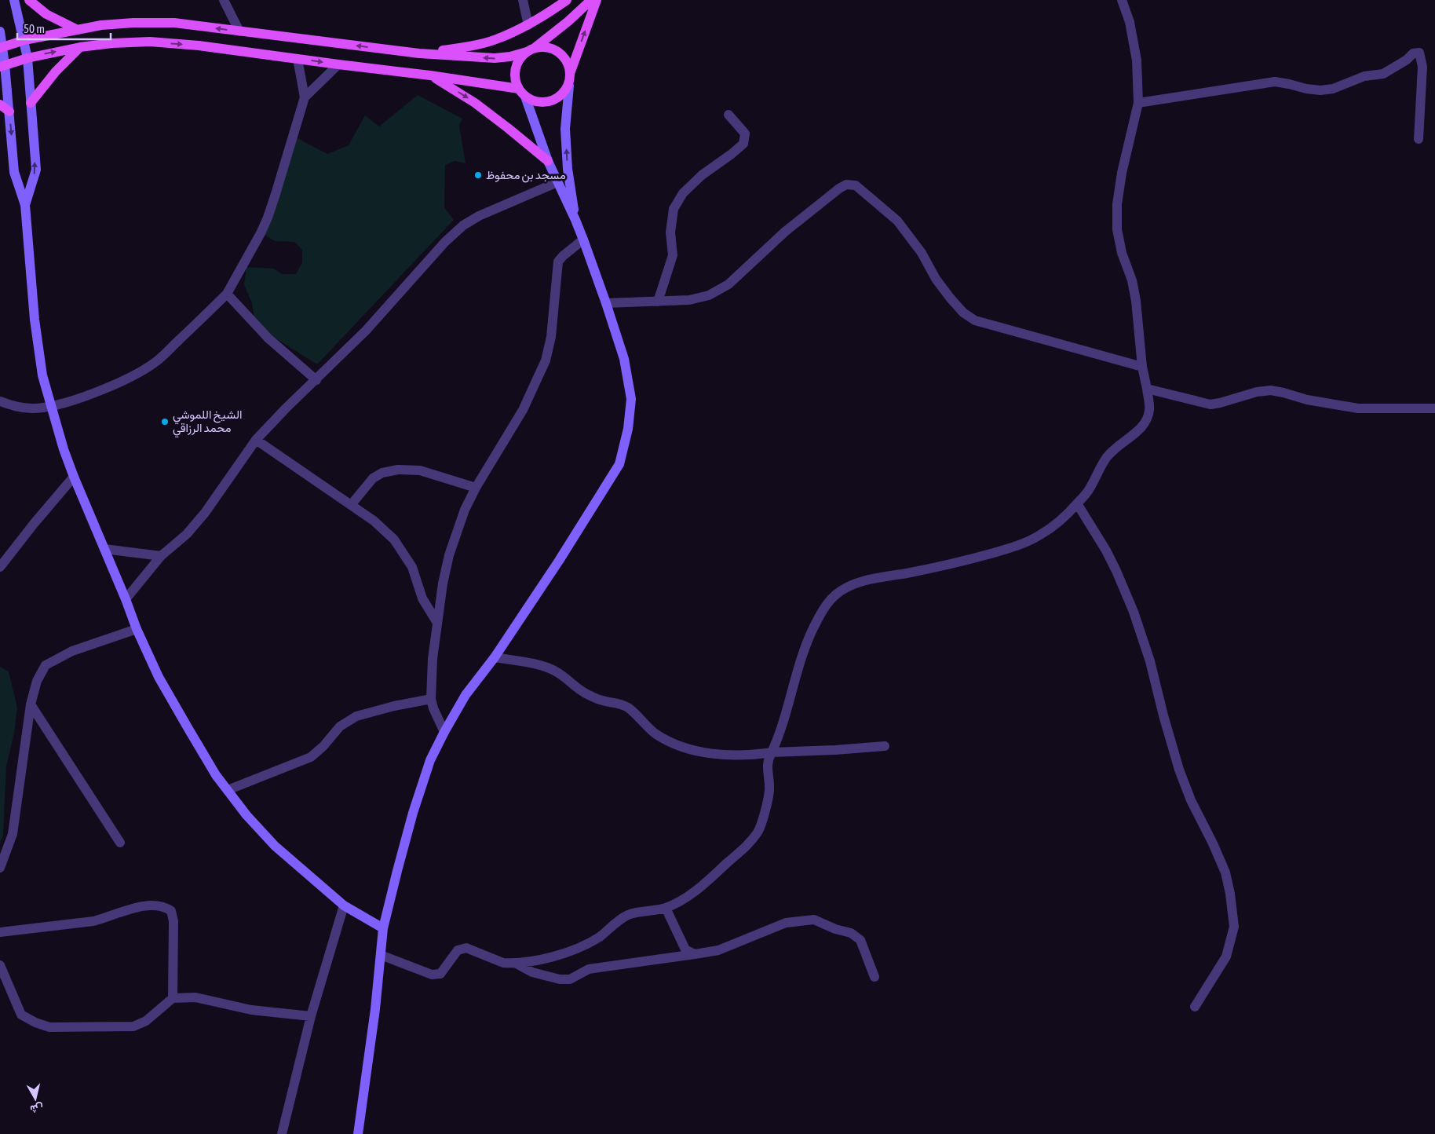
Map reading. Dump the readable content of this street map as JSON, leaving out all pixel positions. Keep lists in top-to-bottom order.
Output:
{
  "places": ["مسجد بن محفوظ", "الشيخ اللموشي محمد الرزاقي"],
  "scale_bar": "50 m",
  "north": "bottom"
}
